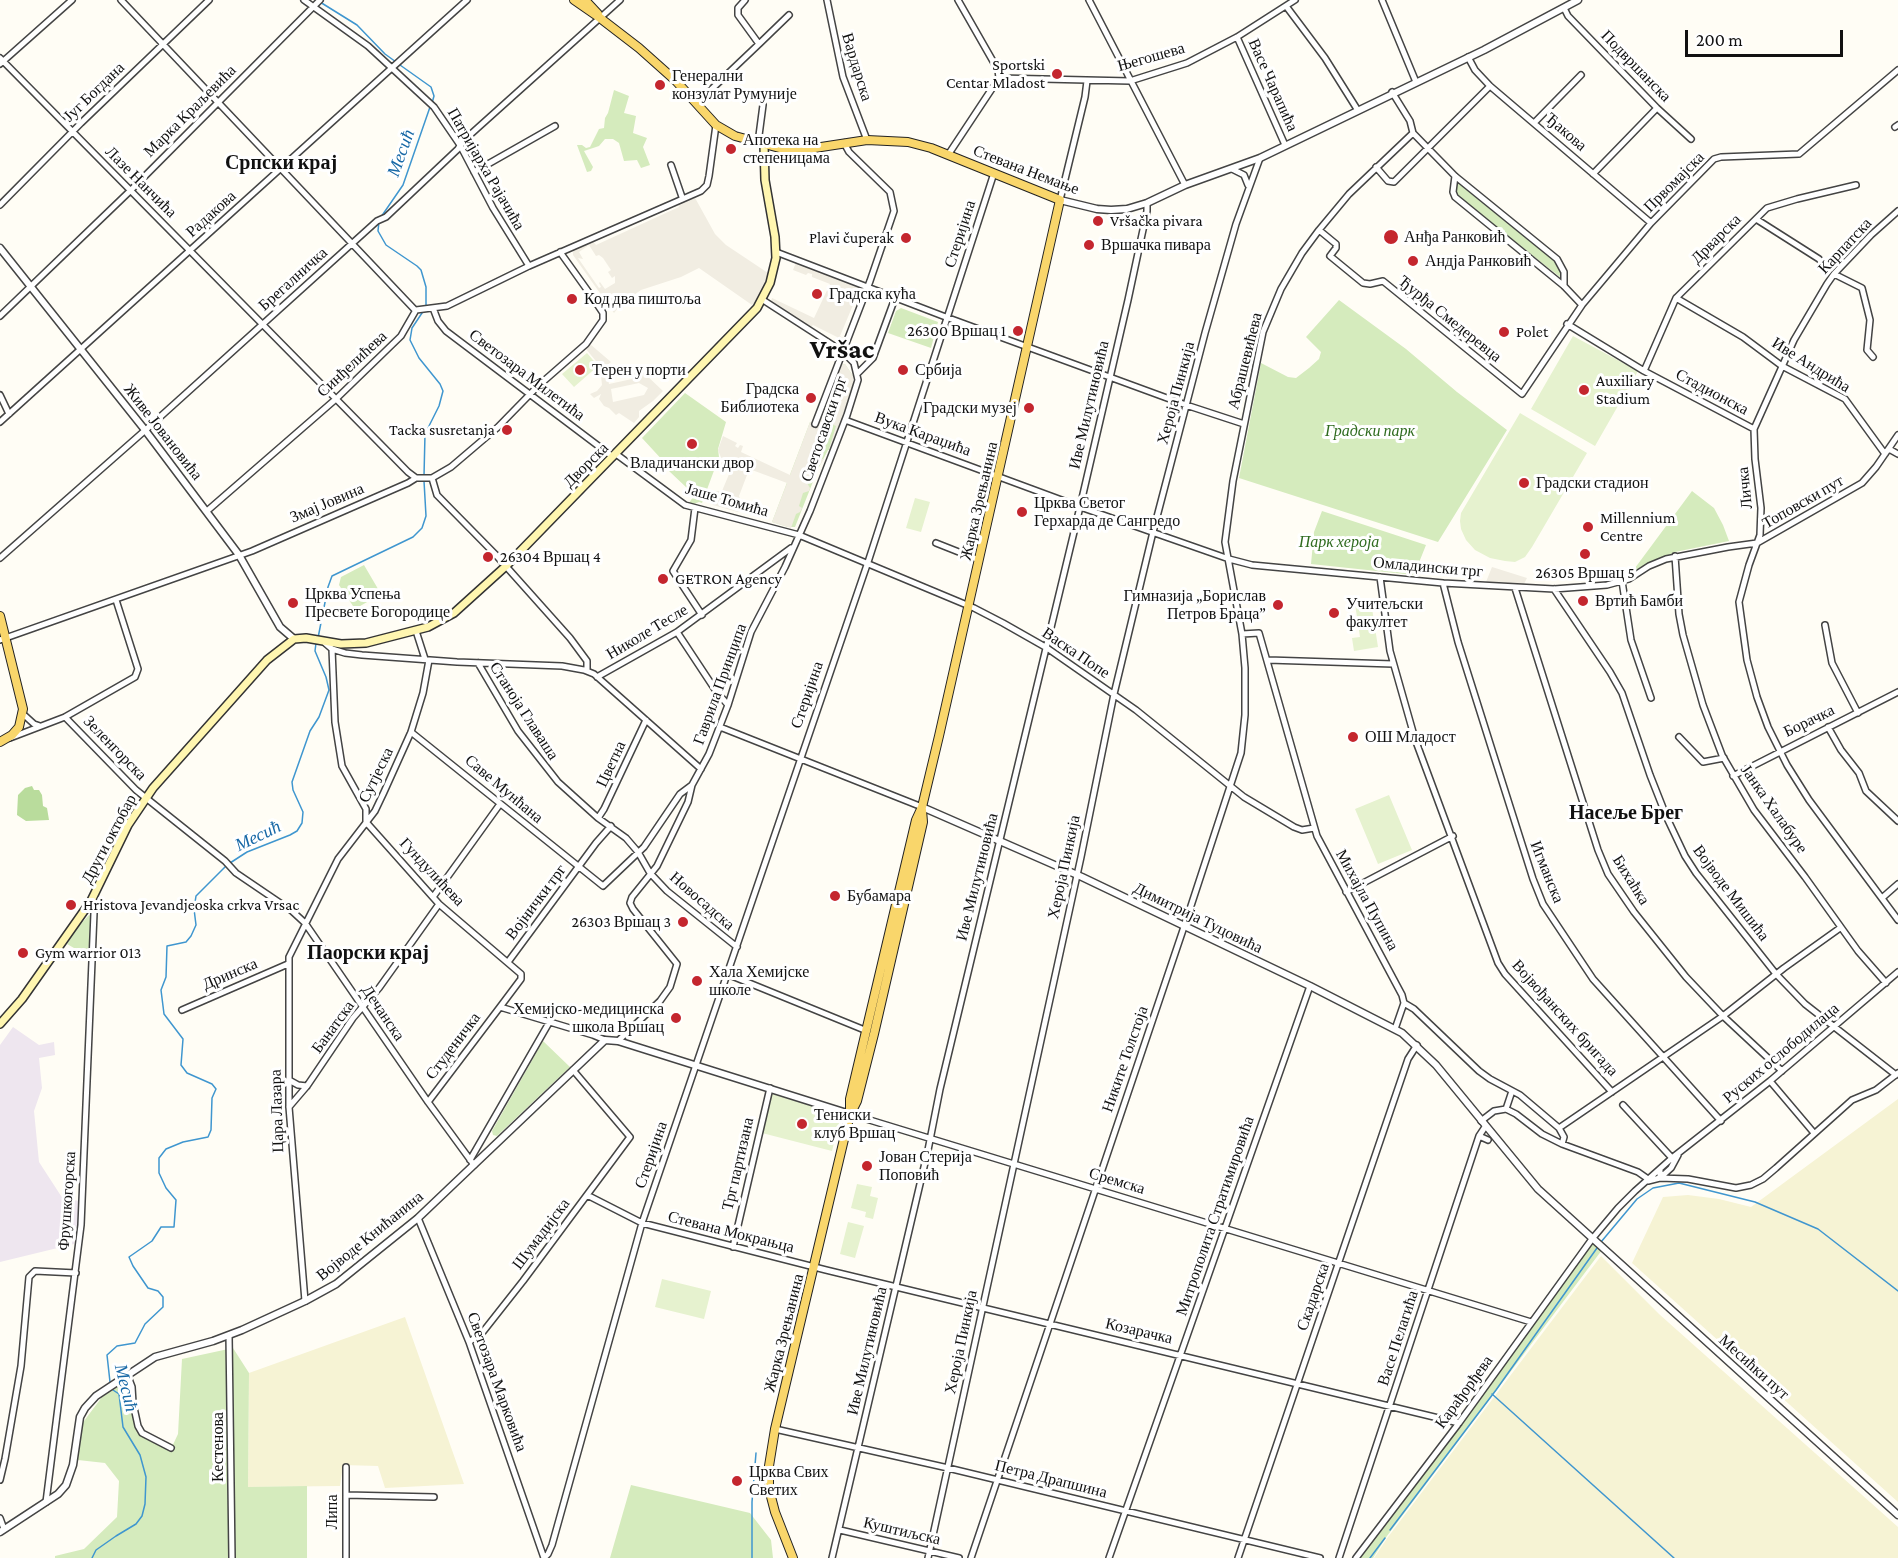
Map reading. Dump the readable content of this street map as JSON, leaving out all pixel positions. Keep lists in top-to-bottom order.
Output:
{
  "streets": {
    "main road": [
      "Стевана Немање",
      "Дворска",
      "Жарка Зрењанина",
      "Други октобар"
    ],
    "street": [
      "Његошева",
      "Подвршанска",
      "Вардарска",
      "Васе Чарапића",
      "Југ Богдана",
      "Марка Краљевића",
      "Ђакова",
      "Патријарха Рајачића",
      "Лазе Нанчића",
      "Првомајска",
      "Радакова",
      "Стеријина",
      "Дрварска",
      "Карпатска",
      "Брегалничка",
      "Ђурђа Смедеревца",
      "Абрашевићева",
      "Синђелићева",
      "Иве Андрића",
      "Светозара Милетића",
      "Стадионска",
      "Хероја Пинкија",
      "Иве Милутиновића",
      "Светосавски трг",
      "Живе Јовановића",
      "Вука Караџића",
      "Личка",
      "Јаше Томића",
      "Топовски пут",
      "Змај Јовина",
      "Омладински трг",
      "Николе Тесле",
      "Васка Попе",
      "Гаврила Принципа",
      "Станоја Главаша",
      "Борачка",
      "Зеленгорска",
      "Цветна",
      "Сутјеска",
      "Саве Мунћана",
      "Јанка Халабуре",
      "Гундулићева",
      "Игманска",
      "Бихаћка",
      "Војводе Мишића",
      "Михајла Пупина",
      "Новосадска",
      "Војнички трг",
      "Димитрија Туцовића",
      "Дринска",
      "Дечанска",
      "Војвођанских бригада",
      "Банатска",
      "Студеничка",
      "Руских ослободилаца",
      "Никите Толстоја",
      "Цара Лазара",
      "Трг партизана",
      "Сремска",
      "Фрушкогорска",
      "Митрополита Стратимировића",
      "Стевана Мокрањца",
      "Шумадијска",
      "Војводе Книћанина",
      "Скадарска",
      "Козарачка",
      "Васе Пелагића",
      "Месићки пут",
      "Светозара Марковића",
      "Карађорђева",
      "Кестенова",
      "Петра Драпшина",
      "Липа",
      "Куштиљска"
    ]
  },
  "crossings": [
    ["Његошева", "Васе Чарапића"],
    ["Вардарска", "Стевана Немање"],
    ["Васе Чарапића", "Стевана Немање"],
    ["Југ Богдана", "Лазе Нанчића"],
    ["Марка Краљевића", "Патријарха Рајачића"],
    ["Марка Краљевића", "Лазе Нанчића"],
    ["Марка Краљевића", "Живе Јовановића"],
    ["Ђакова", "Првомајска"],
    ["Патријарха Рајачића", "Радакова"],
    ["Патријарха Рајачића", "Брегалничка"],
    ["Стевана Немање", "Стеријина"],
    ["Стевана Немање", "Хероја Пинкија"],
    ["Стевана Немање", "Иве Милутиновића"],
    ["Стевана Немање", "Жарка Зрењанина"],
    ["Лазе Нанчића", "Радакова"],
    ["Лазе Нанчића", "Брегалничка"],
    ["Лазе Нанчића", "Синђелићева"],
    ["Лазе Нанчића", "Змај Јовина"],
    ["Првомајска", "Ђурђа Смедеревца"],
    ["Првомајска", "Стадионска"],
    ["Радакова", "Живе Јовановића"],
    ["Стеријина", "Вука Караџића"],
    ["Стеријина", "Васка Попе"],
    ["Стеријина", "Новосадска"],
    ["Стеријина", "Димитрија Туцовића"],
    ["Стеријина", "Сремска"],
    ["Стеријина", "Стевана Мокрањца"],
    ["Стеријина", "Светозара Марковића"],
    ["Дрварска", "Иве Андрића"],
    ["Дрварска", "Стадионска"],
    ["Карпатска", "Иве Андрића"],
    ["Карпатска", "Стадионска"],
    ["Брегалничка", "Живе Јовановића"],
    ["Ђурђа Смедеревца", "Абрашевићева"],
    ["Абрашевићева", "Вука Караџића"],
    ["Абрашевићева", "Омладински трг"],
    ["Абрашевићева", "Никите Толстоја"],
    ["Синђелићева", "Живе Јовановића"],
    ["Иве Андрића", "Стадионска"],
    ["Иве Андрића", "Топовски пут"],
    ["Светозара Милетића", "Дворска"],
    ["Светозара Милетића", "Јаше Томића"],
    ["Стадионска", "Личка"],
    ["Хероја Пинкија", "Вука Караџића"],
    ["Хероја Пинкија", "Васка Попе"],
    ["Хероја Пинкија", "Димитрија Туцовића"],
    ["Хероја Пинкија", "Сремска"],
    ["Хероја Пинкија", "Козарачка"],
    ["Хероја Пинкија", "Петра Драпшина"],
    ["Хероја Пинкија", "Куштиљска"],
    ["Иве Милутиновића", "Вука Караџића"],
    ["Иве Милутиновића", "Васка Попе"],
    ["Иве Милутиновића", "Димитрија Туцовића"],
    ["Иве Милутиновића", "Сремска"],
    ["Иве Милутиновића", "Козарачка"],
    ["Иве Милутиновића", "Петра Драпшина"],
    ["Иве Милутиновића", "Куштиљска"],
    ["Светосавски трг", "Вука Караџића"],
    ["Светосавски трг", "Јаше Томића"],
    ["Светосавски трг", "Васка Попе"],
    ["Светосавски трг", "Гаврила Принципа"],
    ["Живе Јовановића", "Дворска"],
    ["Живе Јовановића", "Змај Јовина"],
    ["Живе Јовановића", "Други октобар"],
    ["Вука Караџића", "Жарка Зрењанина"],
    ["Вука Караџића", "Омладински трг"],
    ["Вука Караџића", "Никите Толстоја"],
    ["Дворска", "Јаше Томића"],
    ["Дворска", "Други октобар"],
    ["Личка", "Топовски пут"],
    ["Личка", "Омладински трг"],
    ["Личка", "Борачка"],
    ["Јаше Томића", "Васка Попе"],
    ["Јаше Томића", "Гаврила Принципа"],
    ["Жарка Зрењанина", "Васка Попе"],
    ["Жарка Зрењанина", "Димитрија Туцовића"],
    ["Жарка Зрењанина", "Сремска"],
    ["Жарка Зрењанина", "Стевана Мокрањца"],
    ["Жарка Зрењанина", "Козарачка"],
    ["Жарка Зрењанина", "Петра Драпшина"],
    ["Топовски пут", "Омладински трг"],
    ["Омладински трг", "Јанка Халабуре"],
    ["Омладински трг", "Игманска"],
    ["Омладински трг", "Бихаћка"],
    ["Омладински трг", "Војводе Мишића"],
    ["Омладински трг", "Војвођанских бригада"],
    ["Омладински трг", "Никите Толстоја"],
    ["Николе Тесле", "Гаврила Принципа"],
    ["Николе Тесле", "Станоја Главаша"],
    ["Николе Тесле", "Сутјеска"],
    ["Васка Попе", "Гаврила Принципа"],
    ["Васка Попе", "Михајла Пупина"],
    ["Васка Попе", "Никите Толстоја"],
    ["Гаврила Принципа", "Станоја Главаша"],
    ["Гаврила Принципа", "Новосадска"],
    ["Гаврила Принципа", "Димитрија Туцовића"],
    ["Станоја Главаша", "Цветна"],
    ["Станоја Главаша", "Новосадска"],
    ["Станоја Главаша", "Војнички трг"],
    ["Борачка", "Јанка Халабуре"],
    ["Зеленгорска", "Други октобар"],
    ["Зеленгорска", "Дечанска"],
    ["Сутјеска", "Саве Мунћана"],
    ["Сутјеска", "Гундулићева"],
    ["Сутјеска", "Дечанска"],
    ["Сутјеска", "Цара Лазара"],
    ["Саве Мунћана", "Војнички трг"],
    ["Јанка Халабуре", "Војвођанских бригада"],
    ["Јанка Халабуре", "Руских ослободилаца"],
    ["Други октобар", "Дечанска"],
    ["Други октобар", "Фрушкогорска"],
    ["Гундулићева", "Војнички трг"],
    ["Гундулићева", "Банатска"],
    ["Игманска", "Војвођанских бригада"],
    ["Игманска", "Руских ослободилаца"],
    ["Бихаћка", "Војвођанских бригада"],
    ["Бихаћка", "Руских ослободилаца"],
    ["Војводе Мишића", "Војвођанских бригада"],
    ["Војводе Мишића", "Руских ослободилаца"],
    ["Михајла Пупина", "Никите Толстоја"],
    ["Војнички трг", "Студеничка"],
    ["Димитрија Туцовића", "Руских ослободилаца"],
    ["Димитрија Туцовића", "Никите Толстоја"],
    ["Димитрија Туцовића", "Митрополита Стратимировића"],
    ["Димитрија Туцовића", "Скадарска"],
    ["Димитрија Туцовића", "Васе Пелагића"],
    ["Димитрија Туцовића", "Месићки пут"],
    ["Димитрија Туцовића", "Карађорђева"],
    ["Дринска", "Цара Лазара"],
    ["Дечанска", "Банатска"],
    ["Дечанска", "Студеничка"],
    ["Дечанска", "Цара Лазара"],
    ["Дечанска", "Војводе Книћанина"],
    ["Банатска", "Цара Лазара"],
    ["Руских ослободилаца", "Месићки пут"],
    ["Руских ослободилаца", "Карађорђева"],
    ["Никите Толстоја", "Сремска"],
    ["Никите Толстоја", "Козарачка"],
    ["Никите Толстоја", "Петра Драпшина"],
    ["Цара Лазара", "Војводе Книћанина"],
    ["Трг партизана", "Сремска"],
    ["Трг партизана", "Стевана Мокрањца"],
    ["Сремска", "Митрополита Стратимировића"],
    ["Сремска", "Скадарска"],
    ["Сремска", "Васе Пелагића"],
    ["Сремска", "Карађорђева"],
    ["Фрушкогорска", "Војводе Книћанина"],
    ["Митрополита Стратимировића", "Козарачка"],
    ["Митрополита Стратимировића", "Петра Драпшина"],
    ["Стевана Мокрањца", "Козарачка"],
    ["Шумадијска", "Војводе Книћанина"],
    ["Шумадијска", "Светозара Марковића"],
    ["Војводе Книћанина", "Светозара Марковића"],
    ["Војводе Книћанина", "Кестенова"],
    ["Скадарска", "Козарачка"],
    ["Скадарска", "Петра Драпшина"],
    ["Козарачка", "Васе Пелагића"],
    ["Козарачка", "Карађорђева"],
    ["Месићки пут", "Карађорђева"]
  ],
  "districts": [
    "Српски крај",
    "Vršac",
    "Насеље Брег",
    "Паорски крај"
  ],
  "water": ["Месић"],
  "parks": ["Градски парк", "Парк хероја"],
  "places": [
    "Sportski Centar Mladost",
    "Генерални конзулат Румуније",
    "Апотека на степеницама",
    "Vršačka pivara",
    "Анђа Ранковић",
    "Plavi čuperak",
    "Вршачка пивара",
    "Андја Ранковић",
    "Градска кућа",
    "Код два пиштоља",
    "26300 Вршац 1",
    "Polet",
    "Терен у порти",
    "Србија",
    "Auxiliary Stadium",
    "Градска Библиотека",
    "Градски музеј",
    "Tacka susretanja",
    "Владичански двор",
    "Градски стадион",
    "Црква Светог Герхарда де Сангредо",
    "Millennium Centre",
    "26305 Вршац 5",
    "26304 Вршац 4",
    "GETRON Agency",
    "Вртић Бамби",
    "Црква Успења Пресвете Богородице",
    "Гимназија „Борислав Петров Браца”",
    "Учитељски факултет",
    "ОШ Младост",
    "Бубамара",
    "Hristova Jevandjeoska crkva Vrsac",
    "26303 Вршац 3",
    "Gym warrior 013",
    "Хала Хемијске школе",
    "Хемијско-медицинска школа Вршац",
    "Тениски клуб Вршац",
    "Јован Стерија Поповић",
    "Црква Свих Светих"
  ],
  "scale_bar": "200 m"
}
